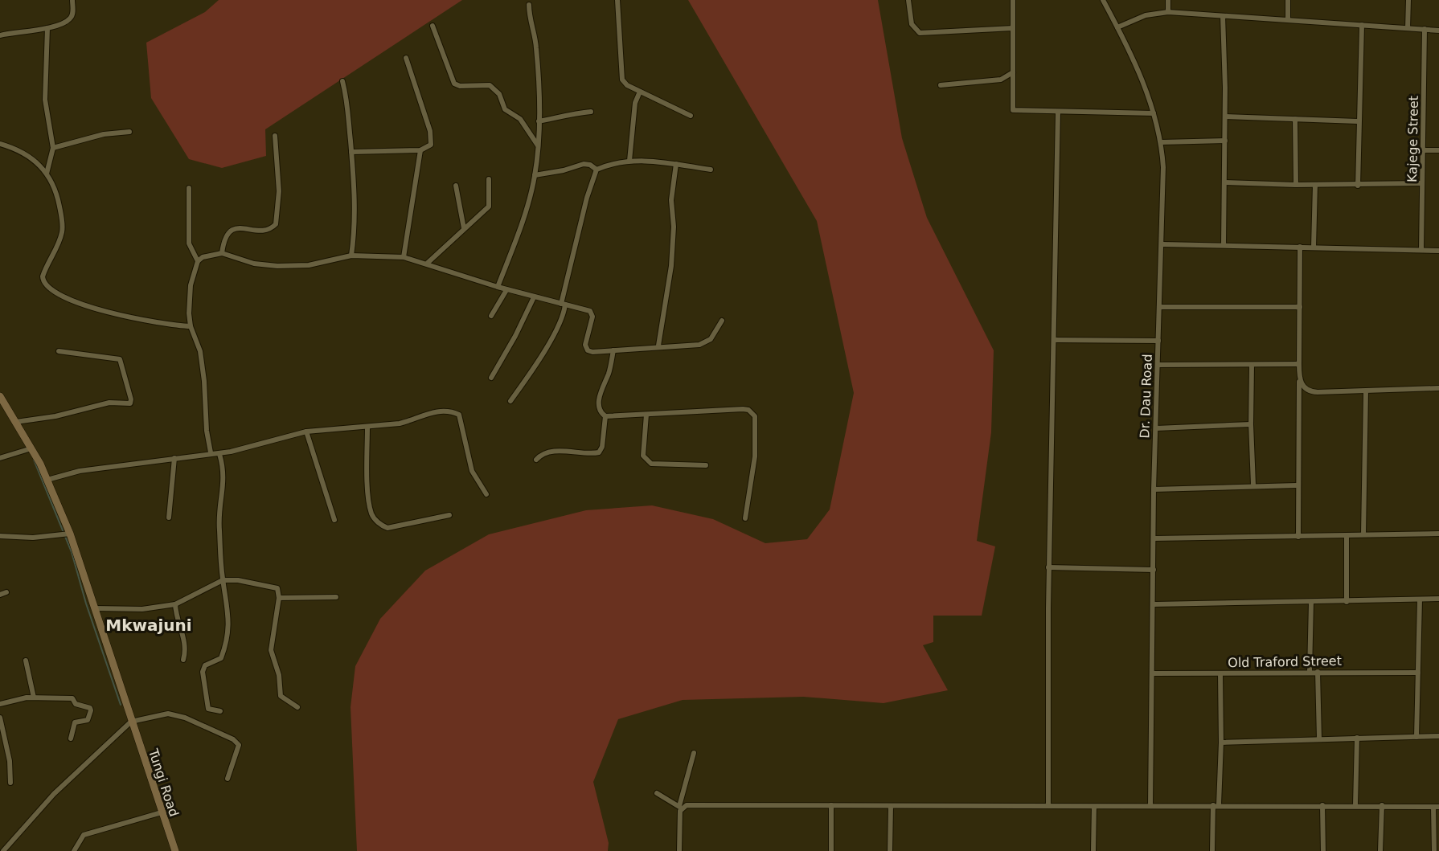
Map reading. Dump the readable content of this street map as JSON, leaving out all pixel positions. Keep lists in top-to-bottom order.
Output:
{
  "streets": {
    "main road": ["Tungi Road"],
    "street": ["Kajege Street", "Dr. Dau Road", "Old Traford Street"]
  },
  "crossings": [
    ["Dr. Dau Road", "Old Traford Street"]
  ],
  "districts": ["Mkwajuni"]
}
